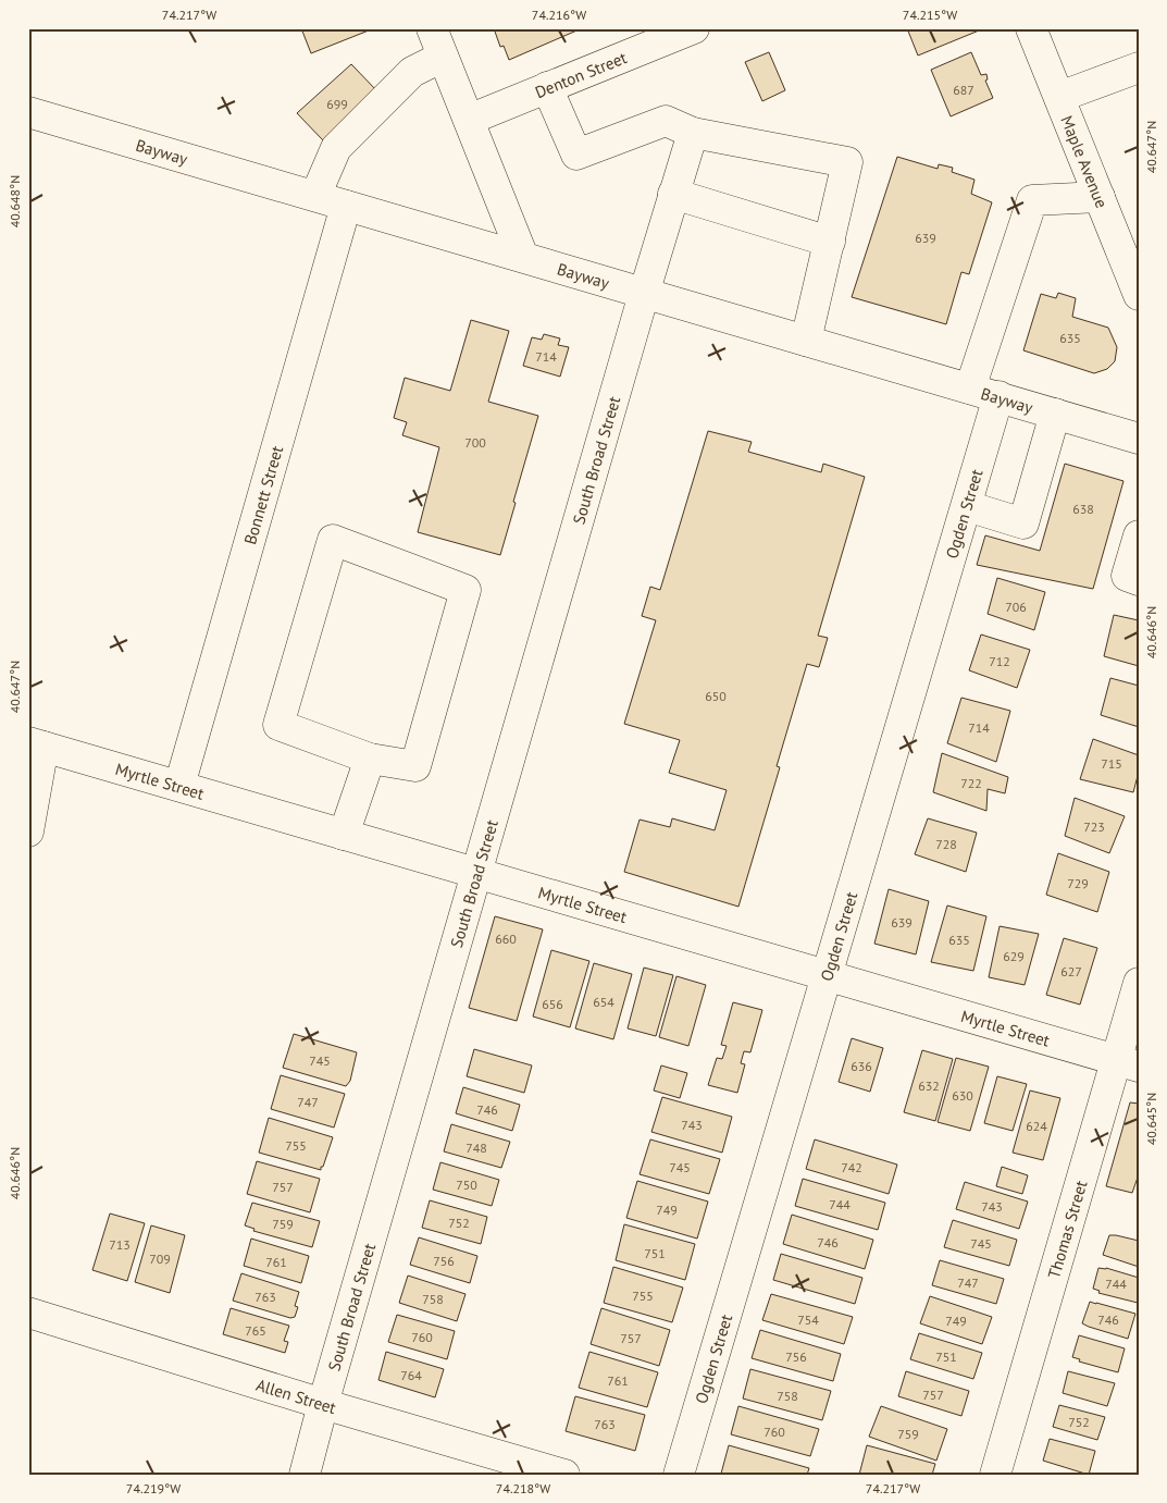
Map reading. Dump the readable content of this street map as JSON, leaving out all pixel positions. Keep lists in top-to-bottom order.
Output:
{
  "streets": {
    "street": [
      "Denton Street",
      "Bayway",
      "Maple Avenue",
      "South Broad Street",
      "Bonnett Street",
      "Ogden Street",
      "Myrtle Street",
      "Thomas Street",
      "Allen Street"
    ]
  },
  "crossings": [
    ["Bayway", "South Broad Street"],
    ["Bayway", "Bonnett Street"],
    ["Bayway", "Ogden Street"],
    ["South Broad Street", "Myrtle Street"],
    ["South Broad Street", "Allen Street"],
    ["Bonnett Street", "Myrtle Street"],
    ["Ogden Street", "Myrtle Street"],
    ["Myrtle Street", "Thomas Street"]
  ],
  "house_numbers": [
    "687",
    "699",
    "639",
    "635",
    "714",
    "700",
    "638",
    "706",
    "712",
    "650",
    "714",
    "715",
    "722",
    "723",
    "728",
    "729",
    "639",
    "660",
    "635",
    "629",
    "627",
    "654",
    "656",
    "745",
    "636",
    "632",
    "630",
    "747",
    "746",
    "743",
    "624",
    "755",
    "748",
    "745",
    "742",
    "750",
    "757",
    "744",
    "743",
    "749",
    "752",
    "759",
    "746",
    "745",
    "713",
    "751",
    "709",
    "756",
    "761",
    "747",
    "744",
    "755",
    "763",
    "758",
    "754",
    "746",
    "749",
    "765",
    "760",
    "757",
    "756",
    "751",
    "764",
    "761",
    "757",
    "758",
    "752",
    "763",
    "760",
    "759"
  ],
  "coordinates": [
    "74.217°W",
    "74.216°W",
    "74.215°W",
    "40.647°N",
    "40.648°N",
    "40.646°N",
    "40.645°N",
    "74.219°W",
    "74.218°W"
  ]
}
